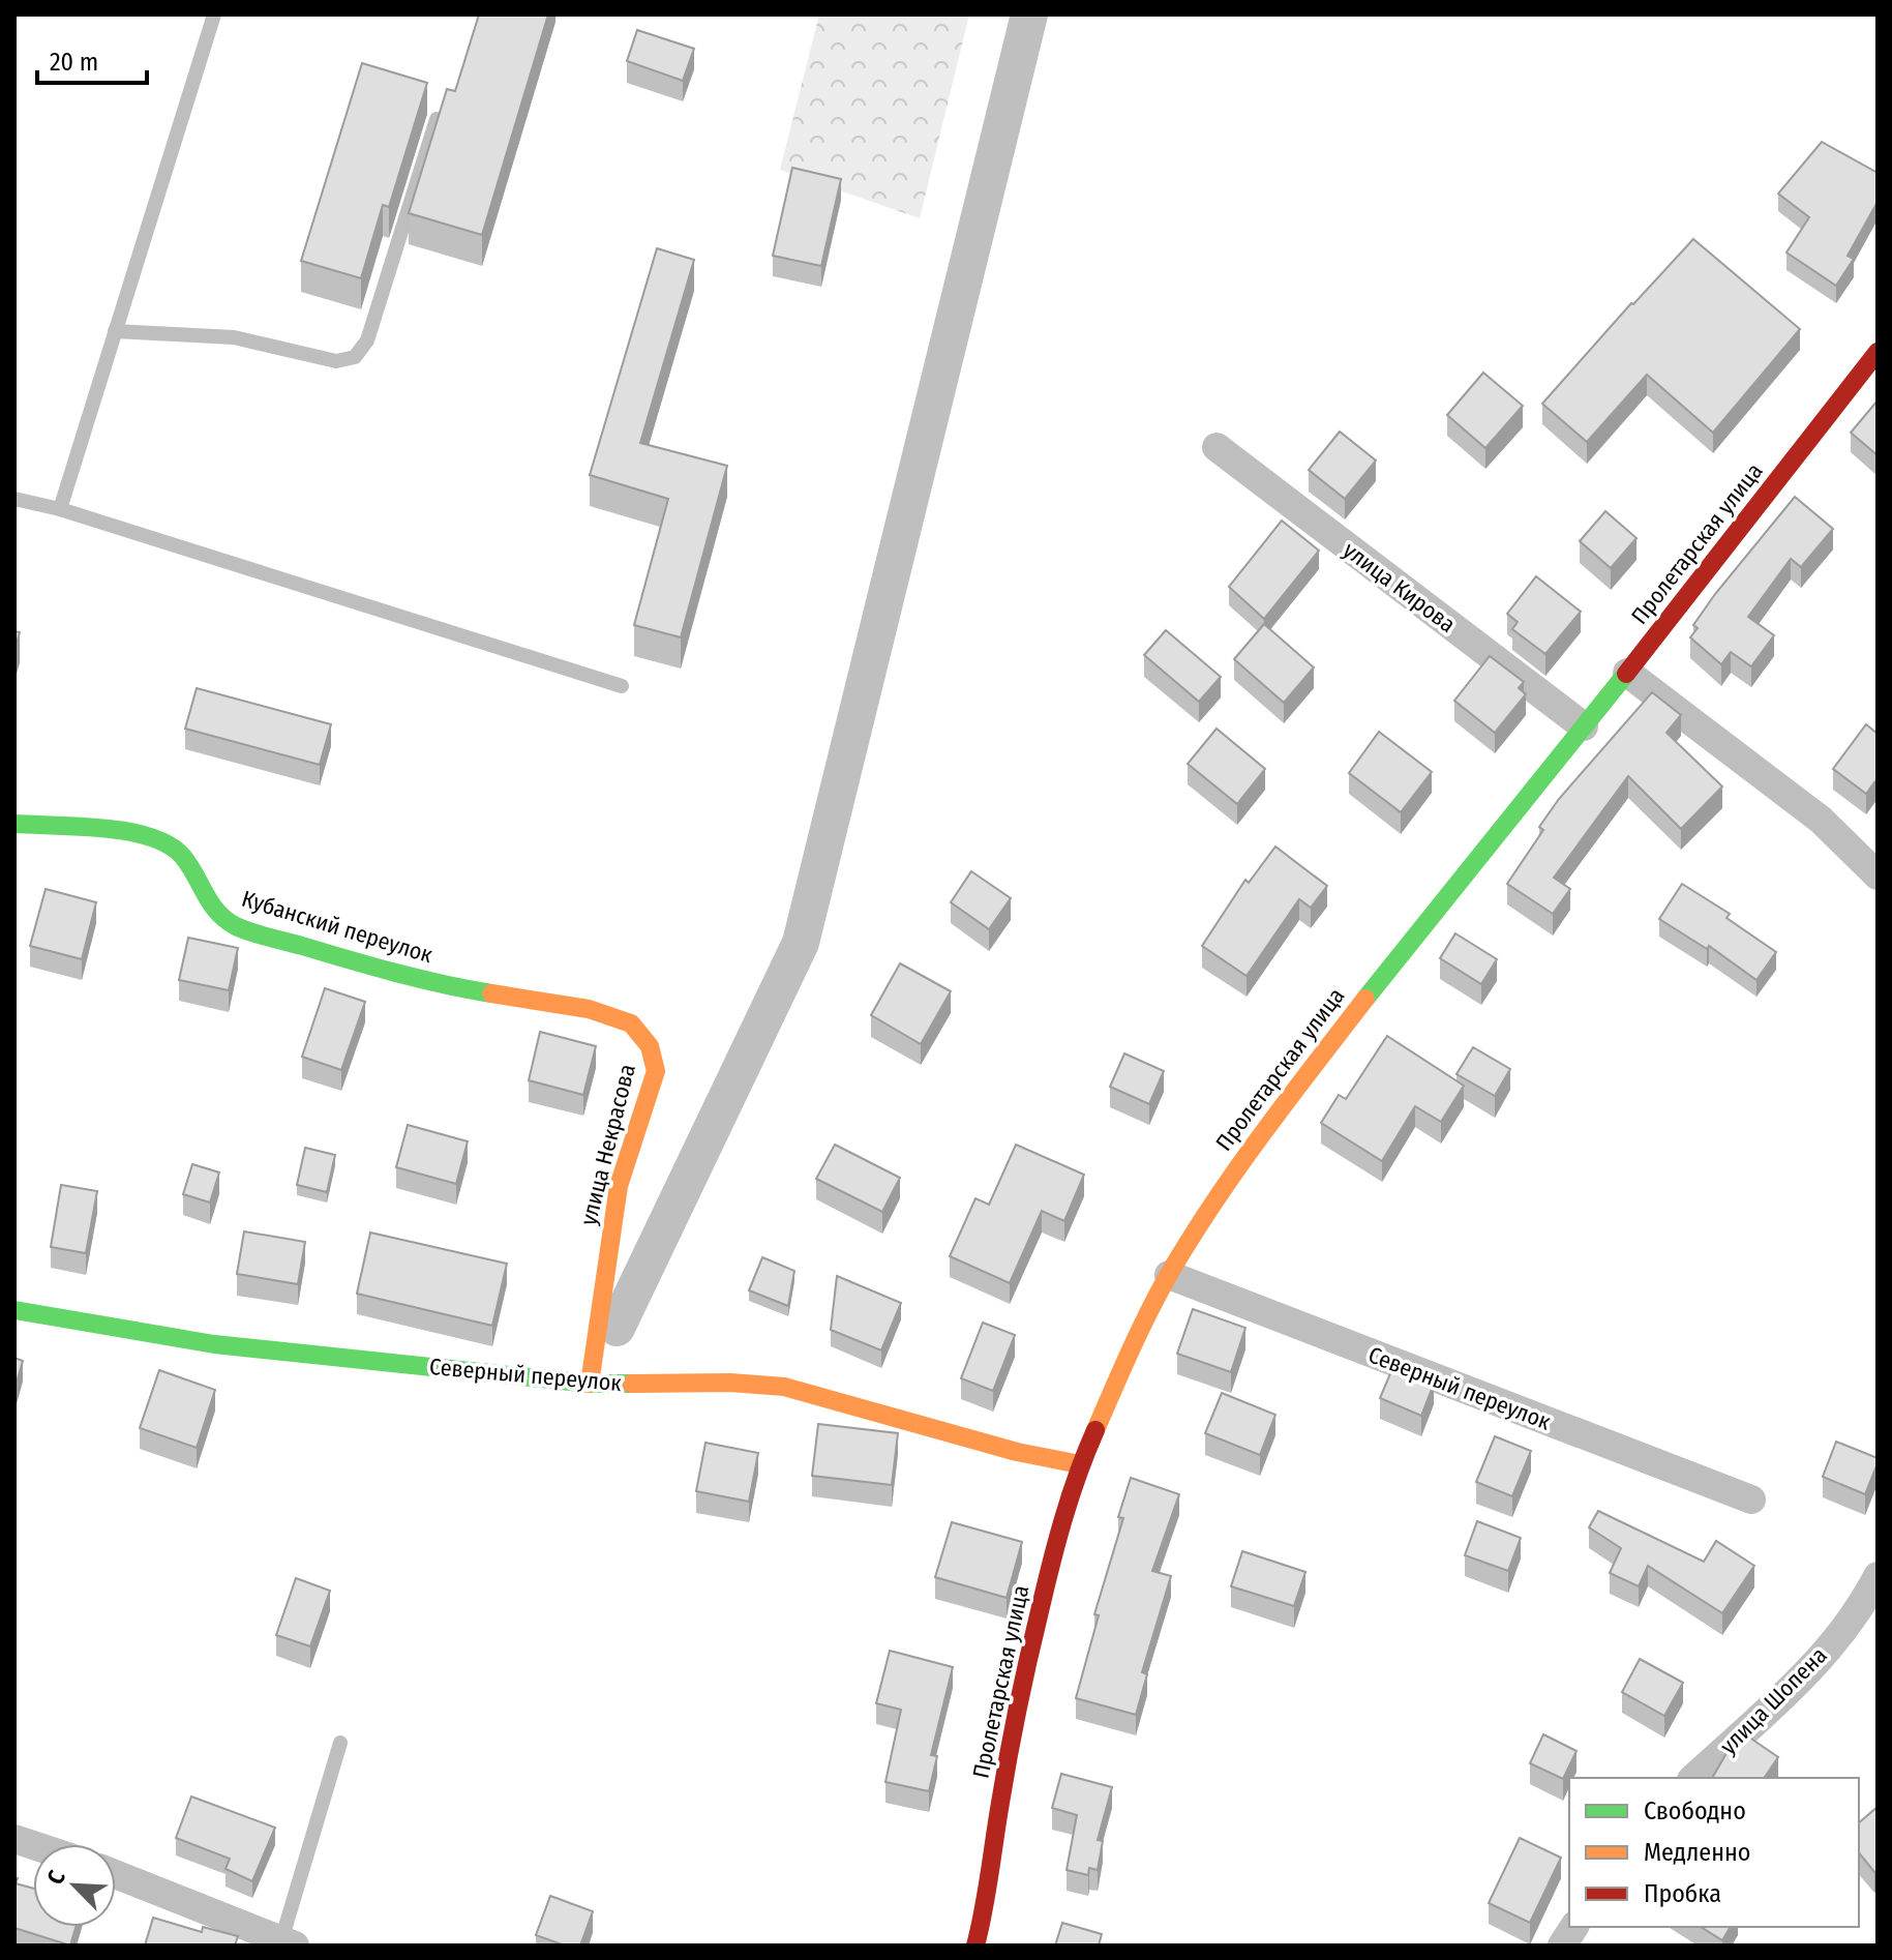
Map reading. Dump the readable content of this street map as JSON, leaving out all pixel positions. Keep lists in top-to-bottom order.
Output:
{
  "streets": {
    "street": [
      "Пролетарская улица",
      "улица Кирова",
      "Кубанский переулок",
      "улица Некрасова",
      "Северный переулок",
      "улица Шопена"
    ]
  },
  "crossings": [
    ["Пролетарская улица", "улица Кирова"],
    ["Пролетарская улица", "Северный переулок"],
    ["Кубанский переулок", "улица Некрасова"],
    ["улица Некрасова", "Северный переулок"]
  ],
  "legend": ["Свободно", "Медленно", "Пробка"],
  "scale_bar": "20 m",
  "north": "top left"
}
